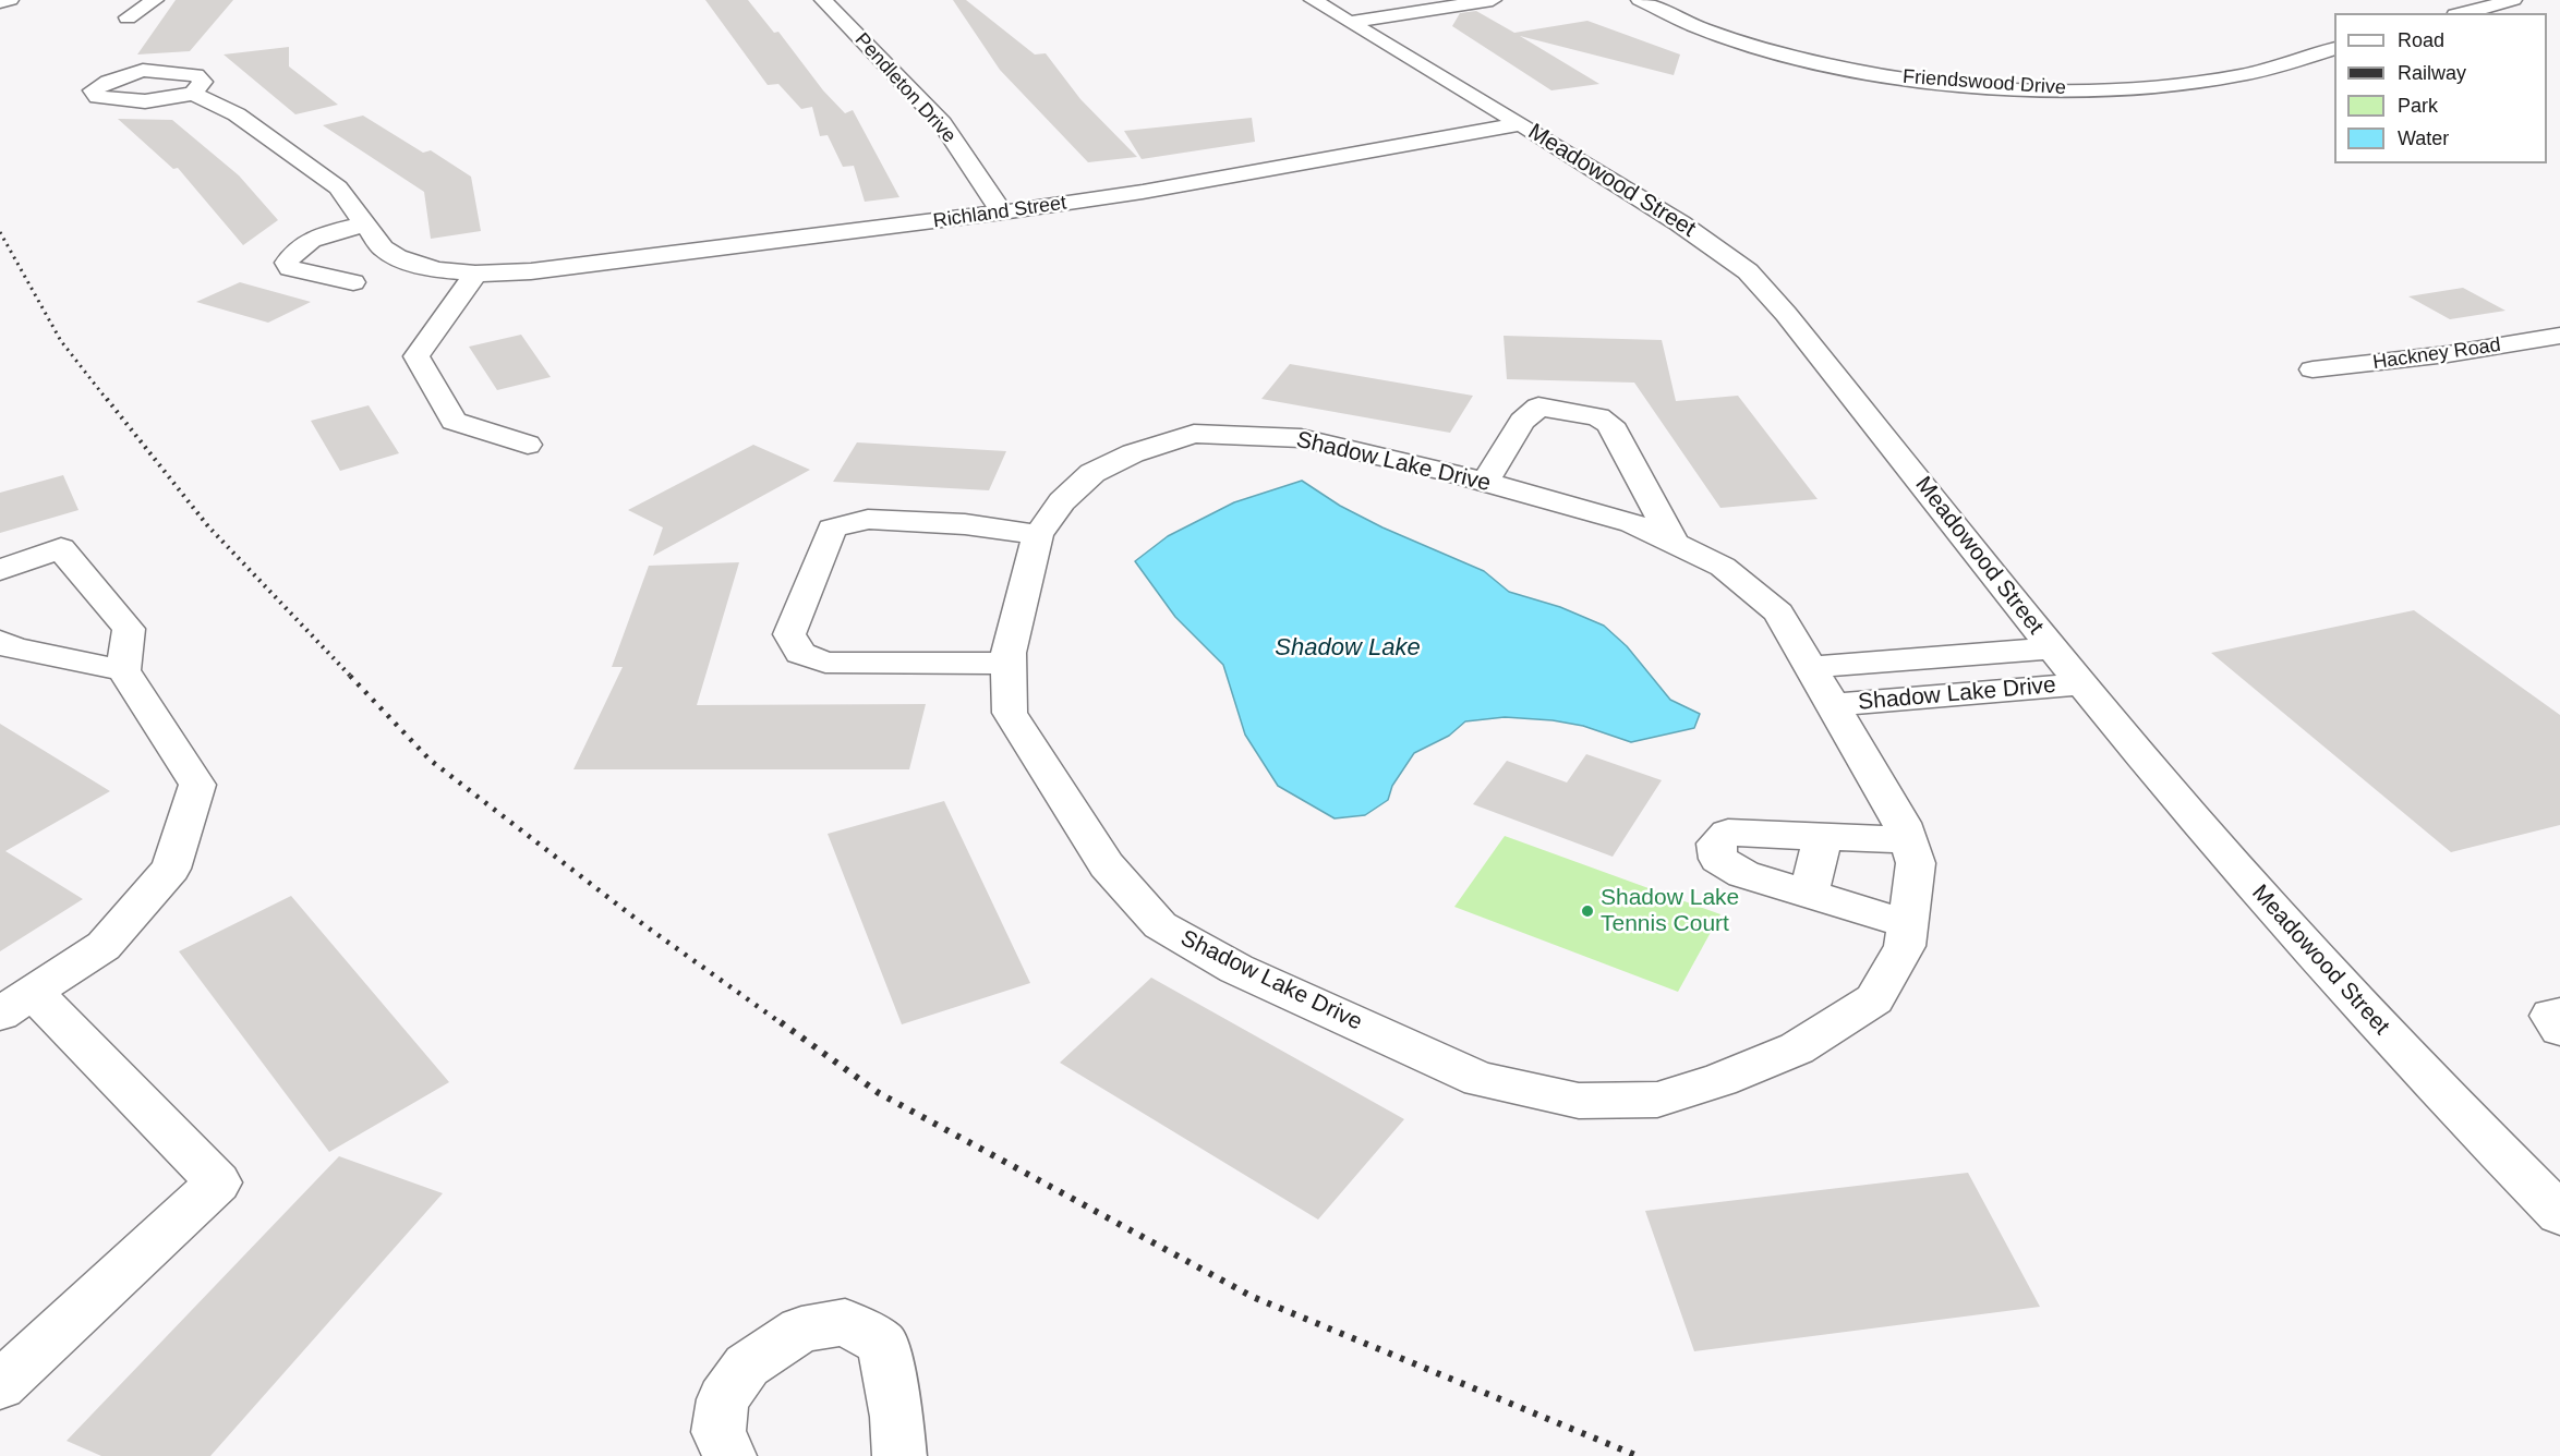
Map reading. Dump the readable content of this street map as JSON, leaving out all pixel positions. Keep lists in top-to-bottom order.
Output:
{
  "streets": {
    "street": [
      "Friendswood Drive",
      "Pendleton Drive",
      "Meadowood Street",
      "Richland Street",
      "Hackney Road",
      "Shadow Lake Drive"
    ]
  },
  "crossings": [
    ["Pendleton Drive", "Richland Street"],
    ["Meadowood Street", "Richland Street"],
    ["Meadowood Street", "Shadow Lake Drive"]
  ],
  "water": ["Shadow Lake"],
  "places": ["Shadow Lake Tennis Court"],
  "legend": [
    "Road",
    "Railway",
    "Park",
    "Water"
  ]
}
